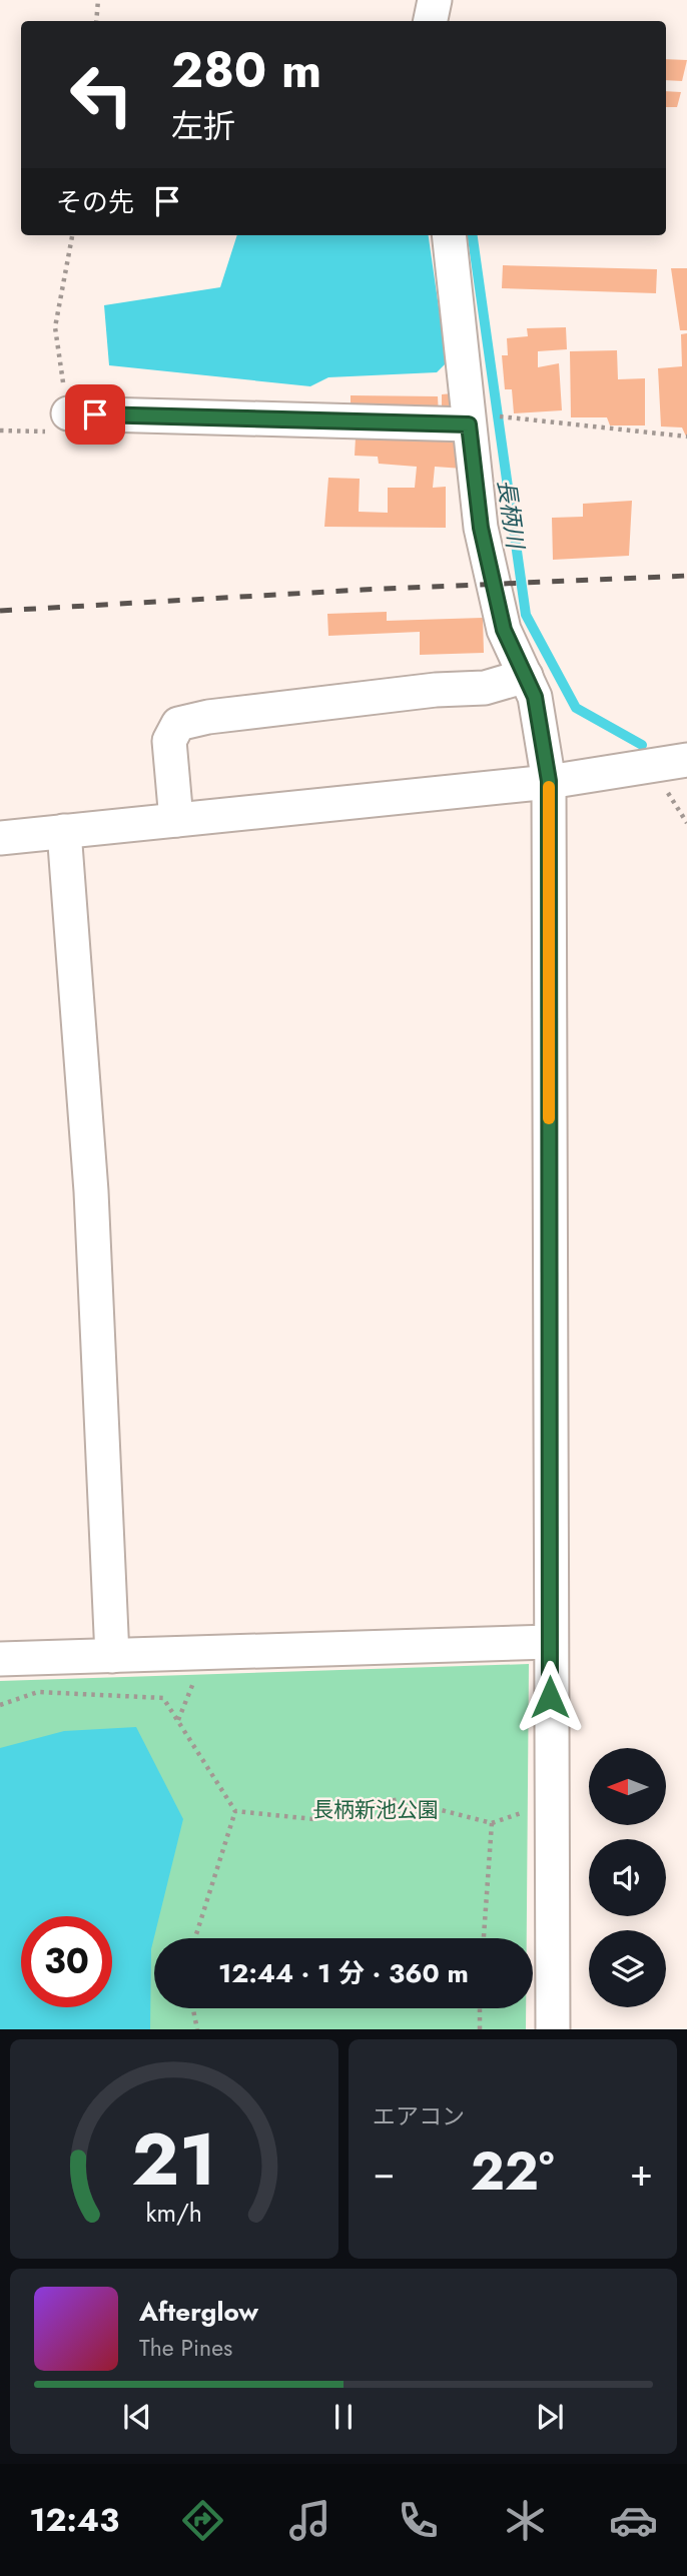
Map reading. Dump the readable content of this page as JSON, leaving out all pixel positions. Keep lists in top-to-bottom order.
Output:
{
  "water": ["長柄川"],
  "parks": ["長柄新池公園"],
  "north": "left",
  "page": {
    "turn": ["280 m", "左折"],
    "then": "その先",
    "limit": "30",
    "trip": "12:44 · 1 分 · 360 m",
    "tile": "エアコン",
    "heat": ["−", "22°", "+"],
    "song": ["Afterglow", "The Pines"],
    "tabs": "12:43",
    "gauge": ["21", "km/h"]
  }
}
